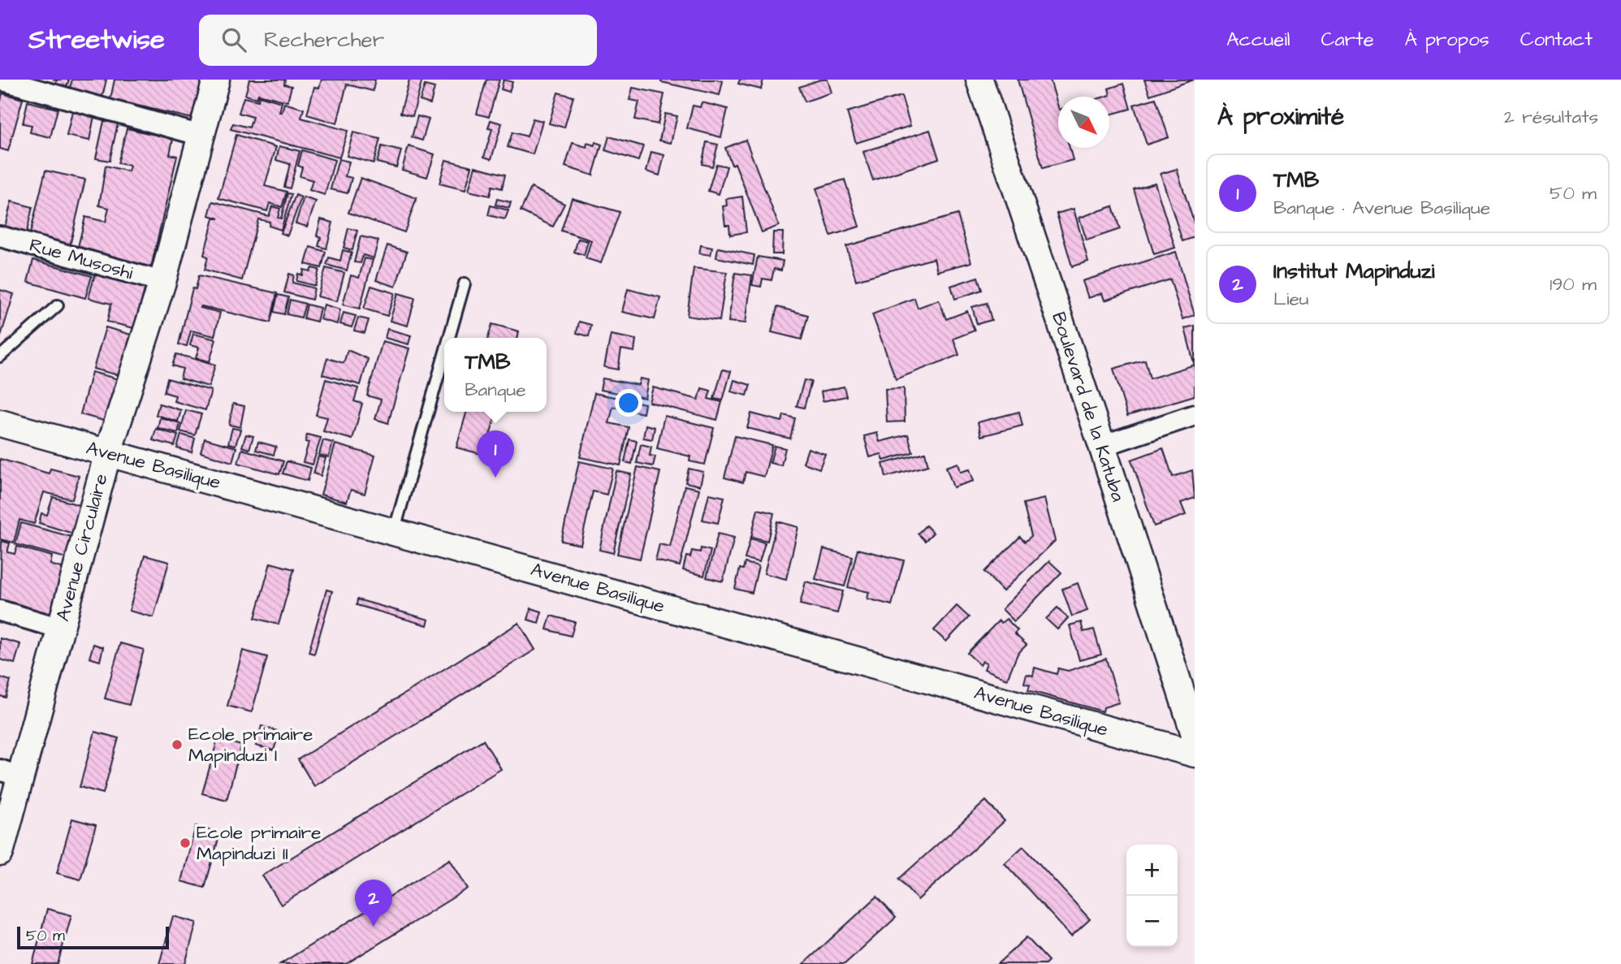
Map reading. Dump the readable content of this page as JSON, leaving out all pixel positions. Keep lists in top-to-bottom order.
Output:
{
  "streets": {
    "street": [
      "Rue Musoshi",
      "Boulevard de la Katuba",
      "Avenue Basilique",
      "Avenue Circulaire"
    ]
  },
  "crossings": [
    ["Rue Musoshi", "Avenue Circulaire"],
    ["Avenue Basilique", "Avenue Circulaire"]
  ],
  "places": ["Ecole primaire Mapinduzi I", "Ecole primaire Mapinduzi II"],
  "scale_bar": "50 m",
  "north": "bottom right",
  "page": {
    "header": "Streetwise",
    "search": "Rechercher",
    "nav": [
      "Accueil",
      "Carte",
      "À propos",
      "Contact"
    ],
    "heading": ["À proximité", "2 résultats"],
    "list": [
      {
        "mark": "1",
        "name": "TMB",
        "note": "Banque · Avenue Basilique",
        "value": "50 m"
      },
      {
        "mark": "2",
        "name": "Institut Mapinduzi",
        "note": "Lieu",
        "value": "190 m"
      }
    ],
    "popup": ["TMB", "Banque"],
    "pins": ["1", "2"],
    "map_buttons": ["+", "−"],
    "scale": "50 m"
  }
}
